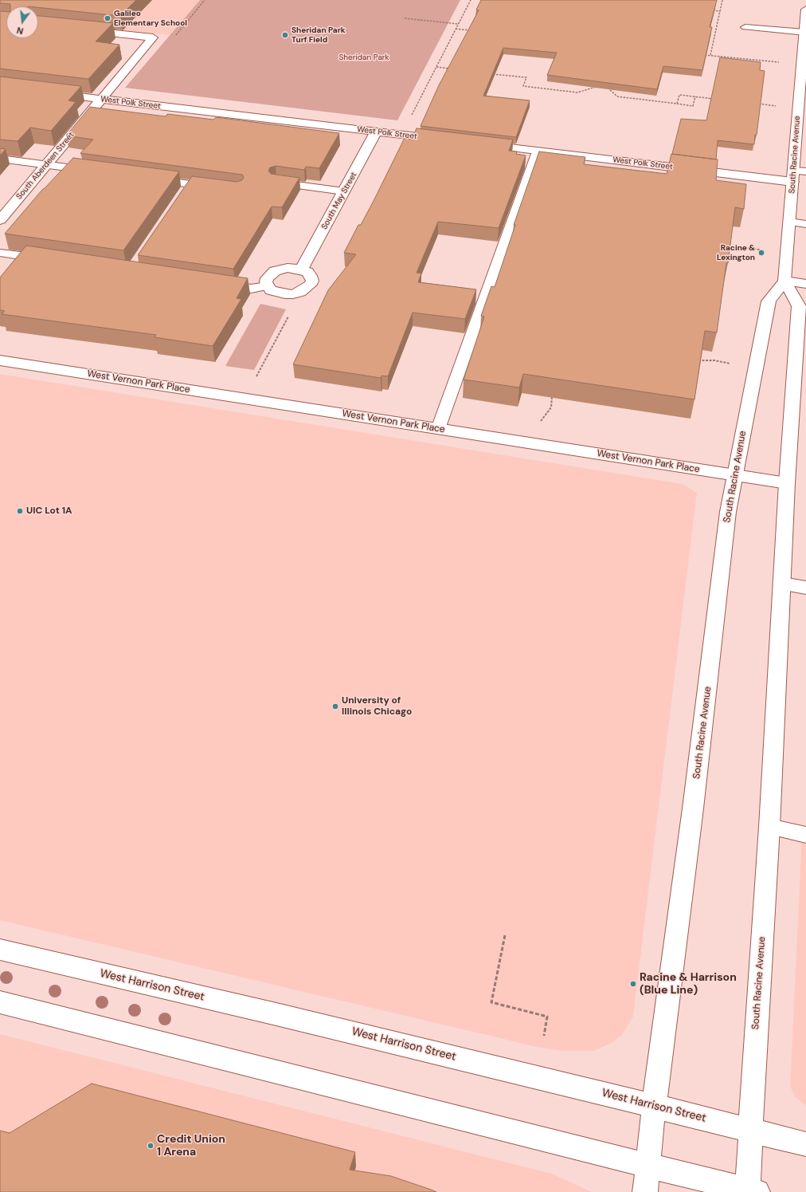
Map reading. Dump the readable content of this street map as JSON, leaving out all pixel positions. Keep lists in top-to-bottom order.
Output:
{
  "streets": {
    "street": [
      "West Polk Street",
      "South Racine Avenue",
      "South Aberdeen Street",
      "South May Street",
      "West Vernon Park Place",
      "West Harrison Street"
    ]
  },
  "crossings": [
    ["West Polk Street", "South Racine Avenue"],
    ["West Polk Street", "South Aberdeen Street"],
    ["West Polk Street", "South May Street"],
    ["South Racine Avenue", "West Vernon Park Place"],
    ["South Racine Avenue", "West Harrison Street"]
  ],
  "parks": ["Sheridan Park"],
  "places": [
    "Galileo Elementary School",
    "Sheridan Park Turf Field",
    "Racine & Lexington",
    "UIC Lot 1A",
    "University of Illinois Chicago",
    "Racine & Harrison (Blue Line)",
    "Credit Union 1 Arena"
  ],
  "north": "bottom"
}
